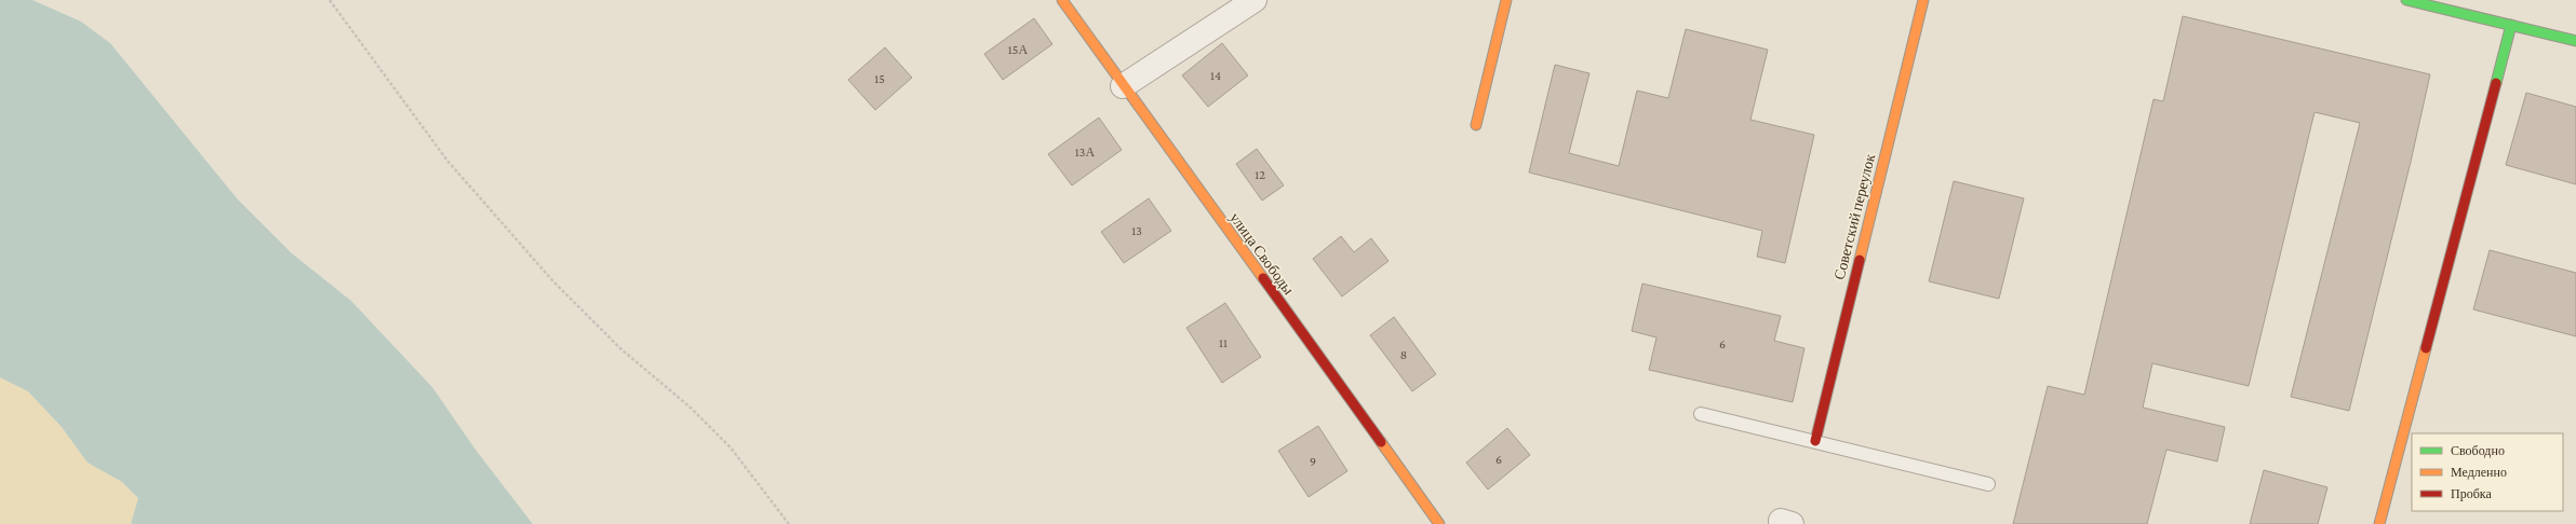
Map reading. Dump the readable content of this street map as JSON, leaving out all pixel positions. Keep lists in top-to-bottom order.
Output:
{
  "streets": {
    "street": ["Советский переулок", "улица Свободы"]
  },
  "house_numbers": [
    "15А",
    "14",
    "15",
    "13А",
    "12",
    "13",
    "11",
    "6",
    "8",
    "6",
    "9"
  ],
  "legend": ["Свободно", "Медленно", "Пробка"]
}
